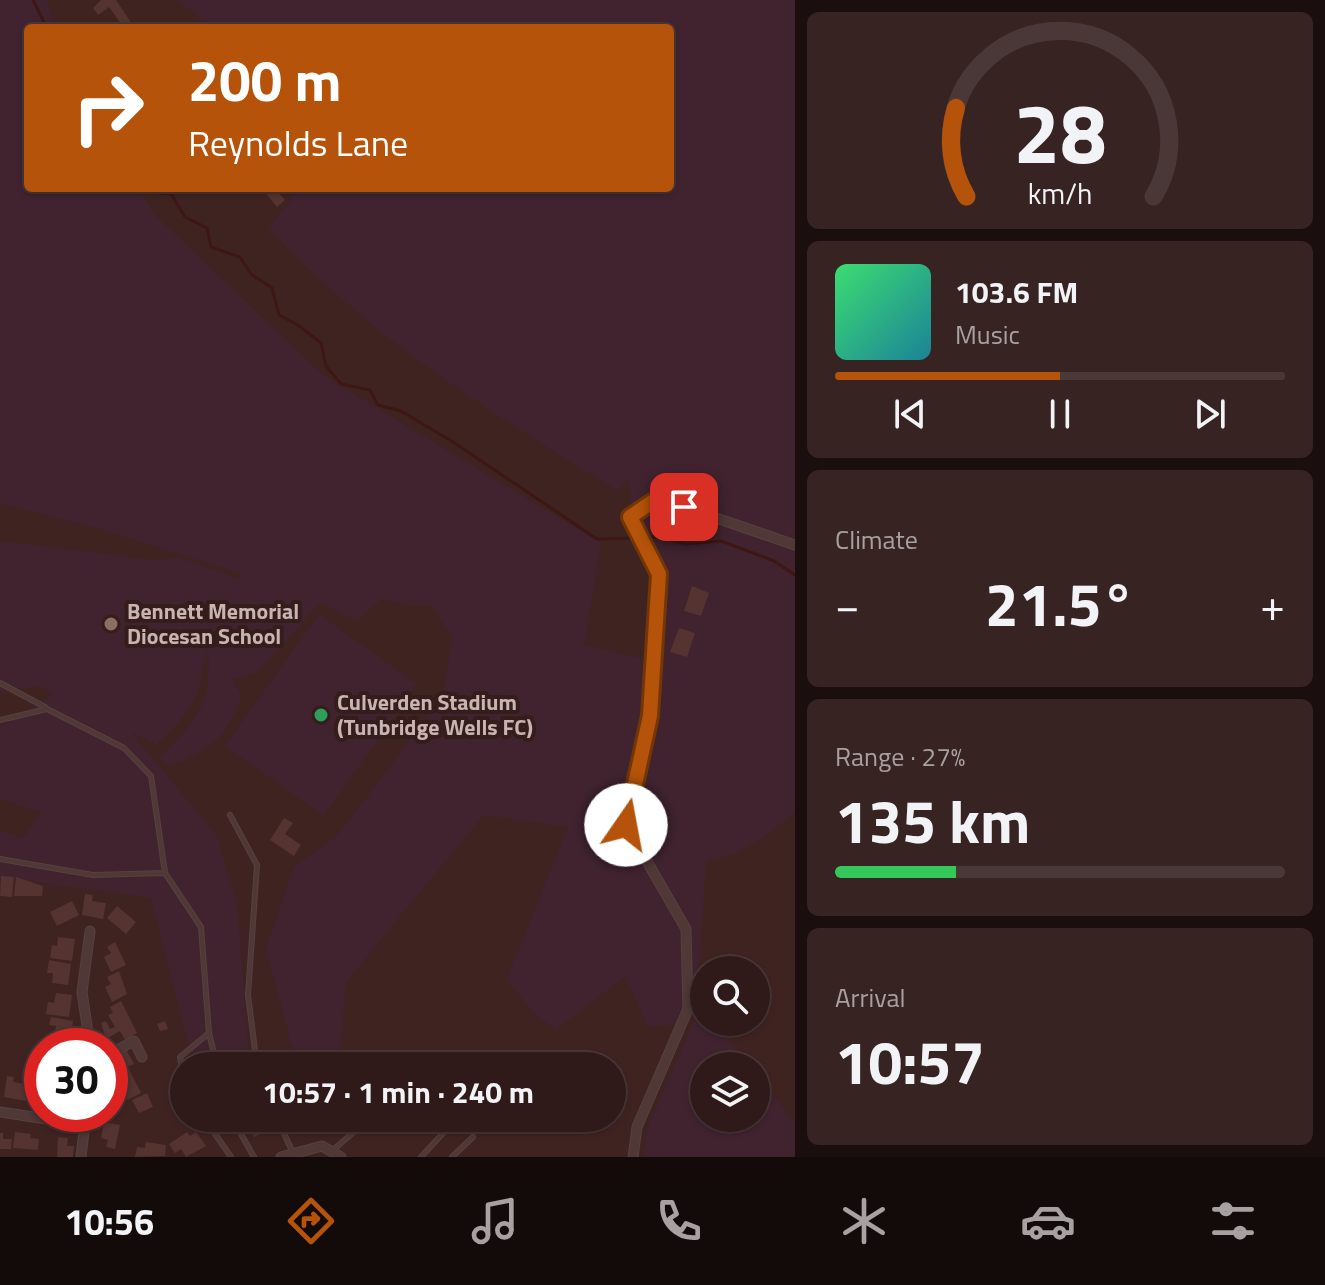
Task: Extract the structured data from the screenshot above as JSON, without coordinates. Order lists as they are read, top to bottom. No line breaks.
{"places":["Bennett Memorial Diocesan School","Culverden Stadium (Tunbridge Wells FC)"],"page":{"turn":["200 m","Reynolds Lane"],"song":["103.6 FM","Music"],"tile":["Climate",["Range · 27%","135 km"],["Arrival","10:57"]],"heat":["−","21.5°","+"],"limit":"30","trip":"10:57 · 1 min · 240 m","tabs":"10:56","gauge":["28","km/h"]}}
